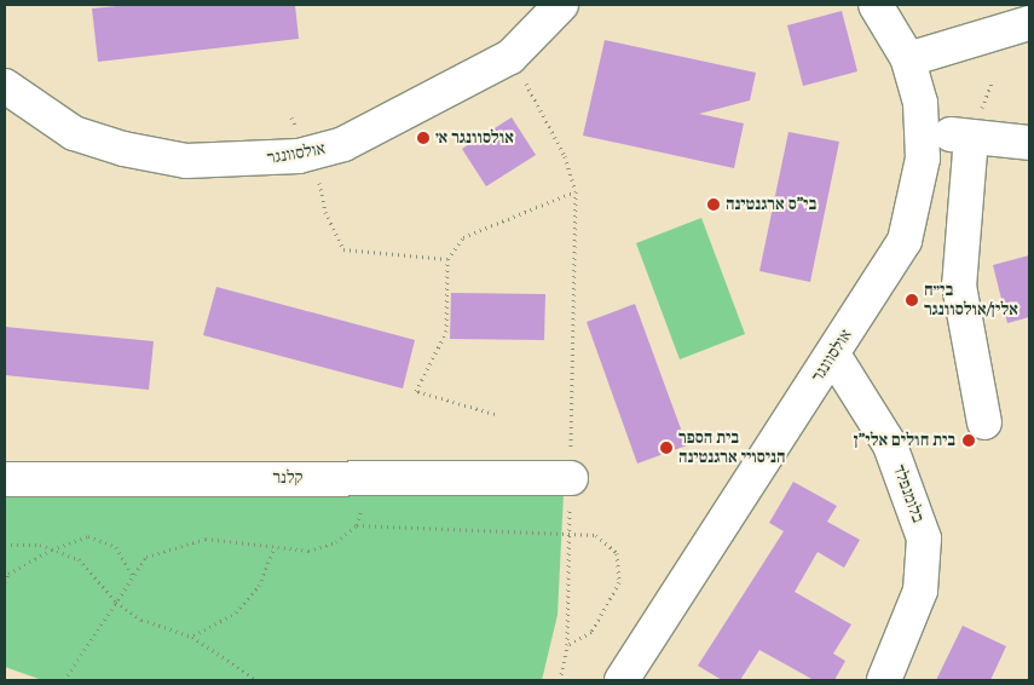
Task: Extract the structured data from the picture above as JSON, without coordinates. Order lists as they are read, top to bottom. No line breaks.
{"streets":{"street":["אולסוונגר","קלנר","בלומנפלד"]},"crossings":[["אולסוונגר","בלומנפלד"]],"places":["אולסוונגר א׳","בי\"ס ארגנטינה","בי״ח אלין/אולסוונגר","בית חולים אלי\"ן","בית הספר הניסויי ארגנטינה"]}
